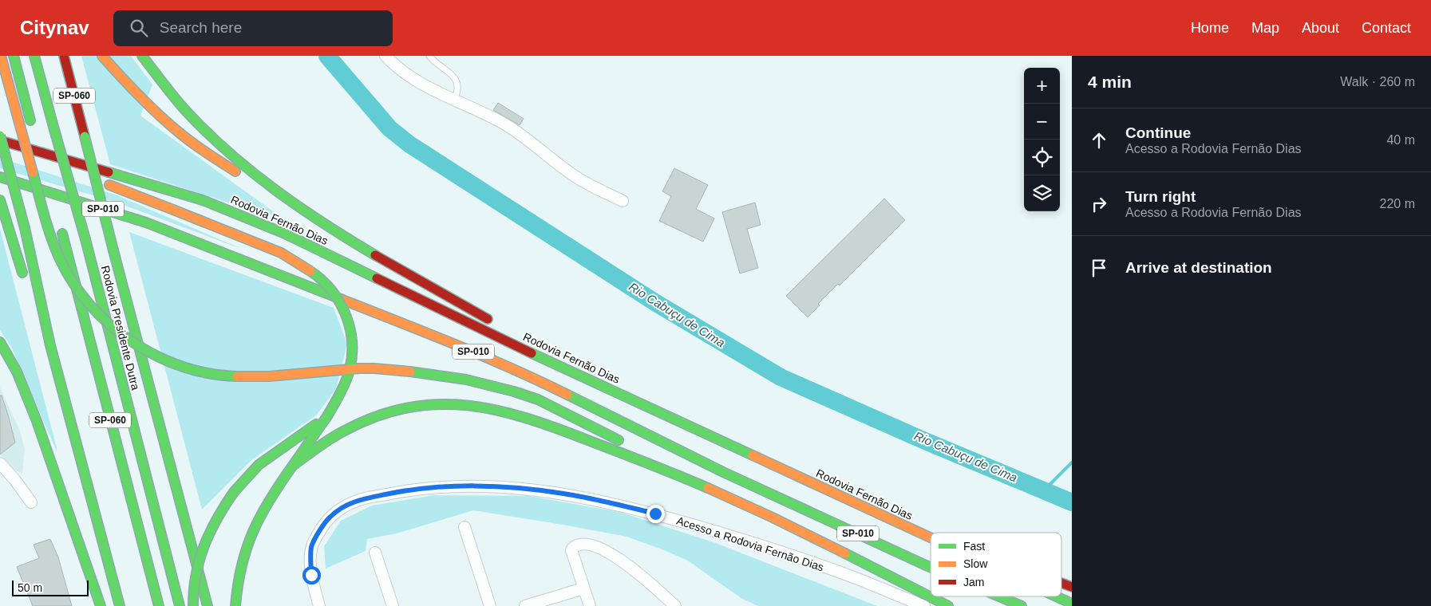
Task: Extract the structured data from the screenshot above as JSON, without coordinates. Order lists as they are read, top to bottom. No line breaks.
{"streets":{"highway":["SP-060","SP-010","Rodovia Fernão Dias","Rodovia Presidente Dutra"],"street":["Acesso a Rodovia Fernão Dias"]},"water":["Rio Cabuçu de Cima"],"legend":["Fast","Slow","Jam"],"scale_bar":"50 m","page":{"header":"Citynav","search":"Search here","nav":["Home","Map","About","Contact"],"heading":["4 min","Walk · 260 m"],"map_buttons":["+","−"],"list":[["Continue","Acesso a Rodovia Fernão Dias","40 m"],["Turn right","Acesso a Rodovia Fernão Dias","220 m"],"Arrive at destination"],"scale":"50 m"}}
